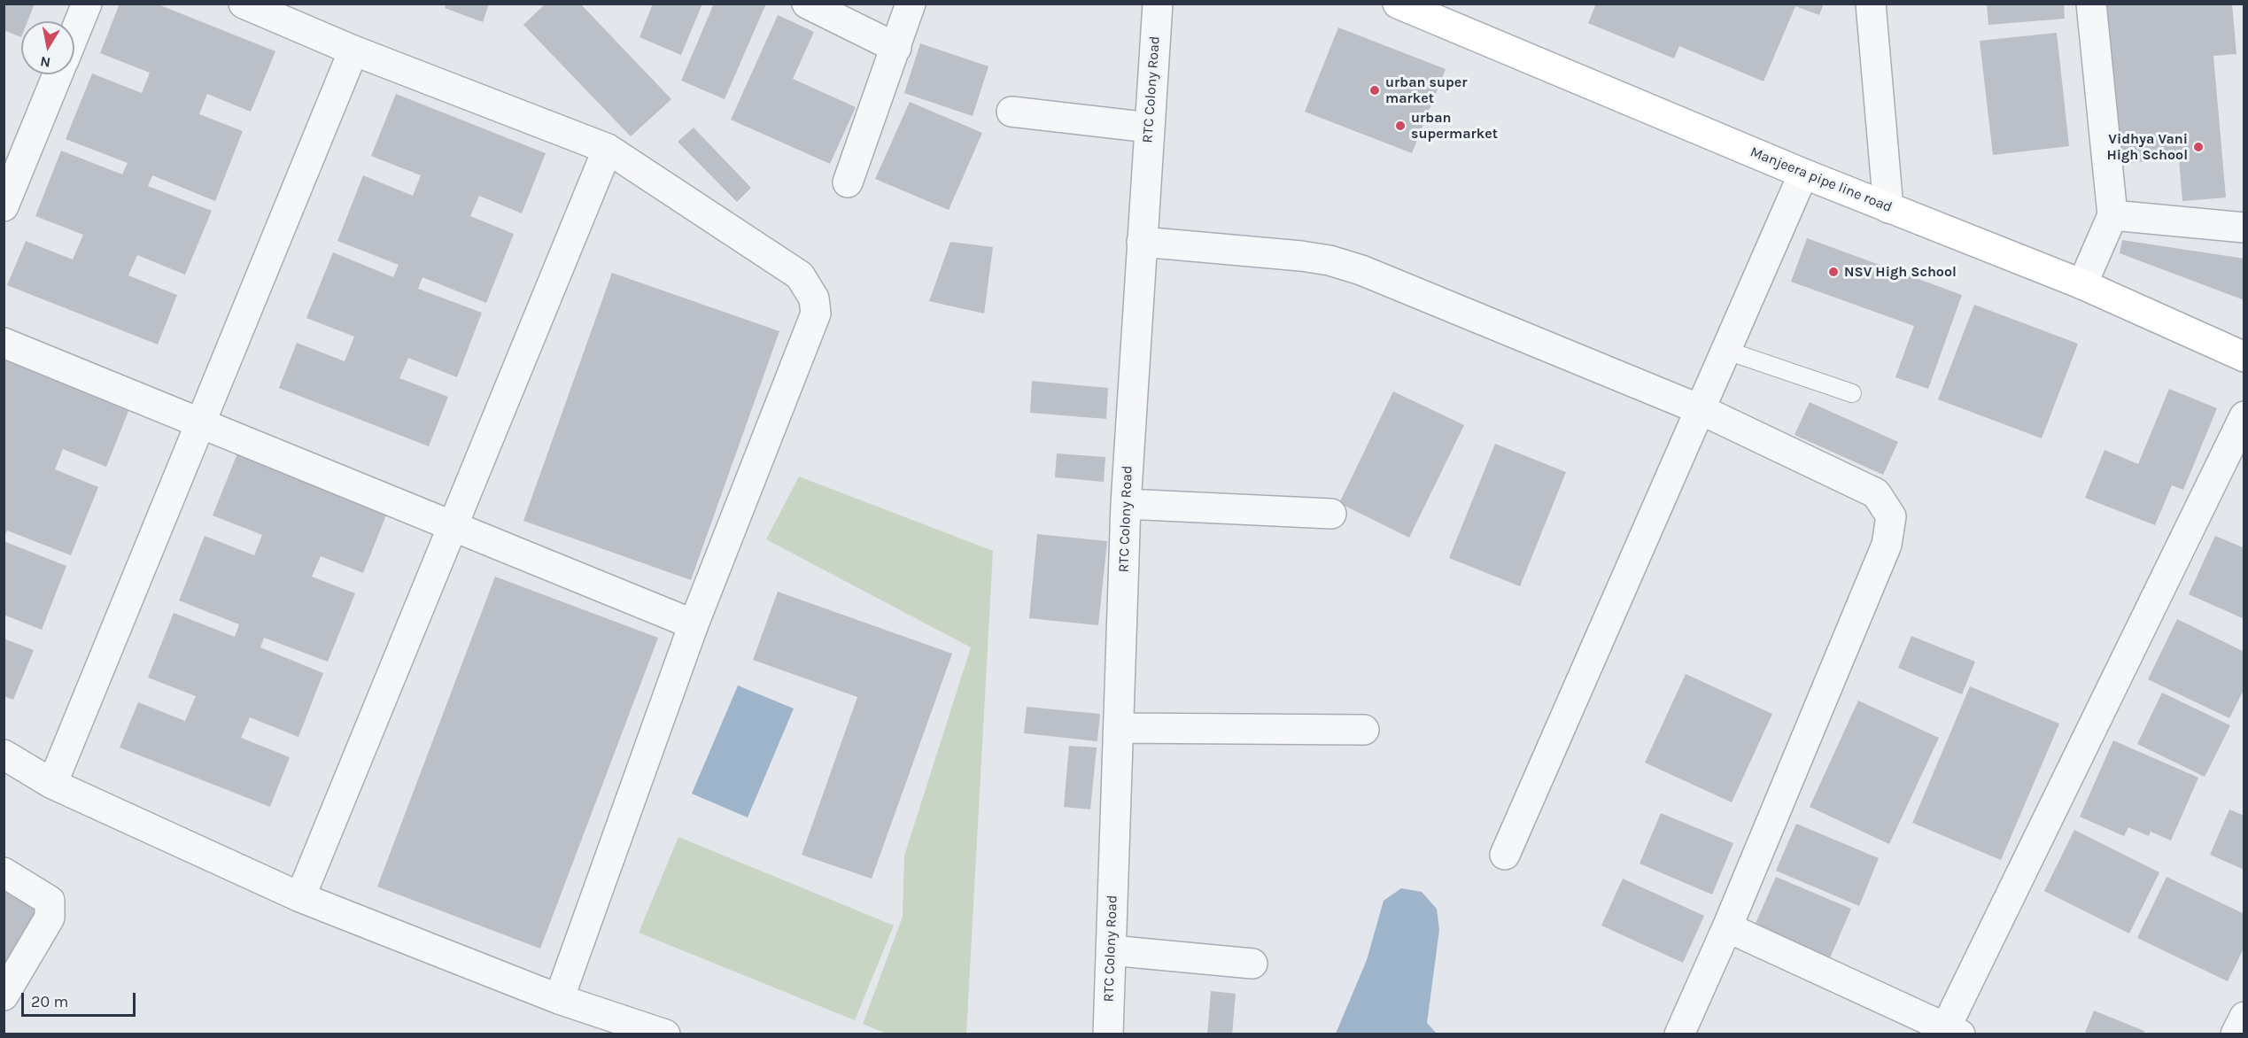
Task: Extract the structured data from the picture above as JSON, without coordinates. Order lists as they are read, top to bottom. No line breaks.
{"streets":{"main road":["Manjeera pipe line road"],"street":["RTC Colony Road"]},"places":["urban super market","urban supermarket","Vidhya Vani High School","NSV High School"],"scale_bar":"20 m","north":"bottom"}
